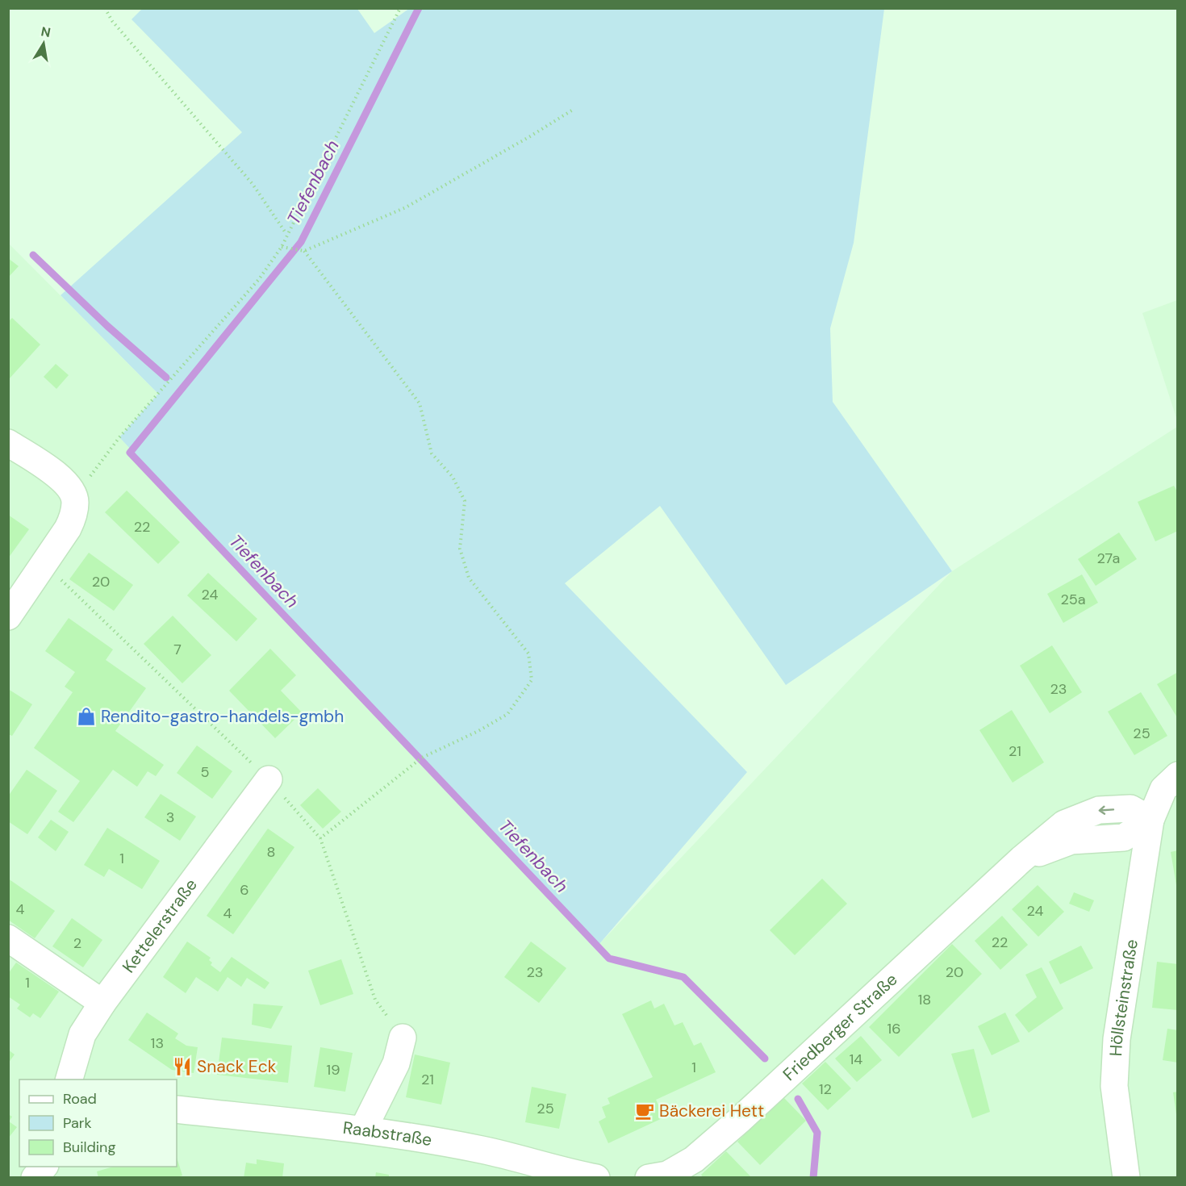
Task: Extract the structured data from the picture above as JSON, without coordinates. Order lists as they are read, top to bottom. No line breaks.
{"streets":{"street":["Kettelerstraße","Höllsteinstraße","Friedberger Straße","Raabstraße"]},"crossings":[["Höllsteinstraße","Friedberger Straße"]],"water":["Tiefenbach"],"places":{"shop":["Rendito-gastro-handels-gmbh"],"restaurant":["Snack Eck"],"cafe":["Bäckerei Hett"]},"house_numbers":["22","27a","20","24","25a","7","23","25","21","5","3","8","1","6","4","24","4","22","2","23","20","1","18","16","13","14","1","19","21","12","25"],"legend":["Road","Park","Building"],"north":"top"}
